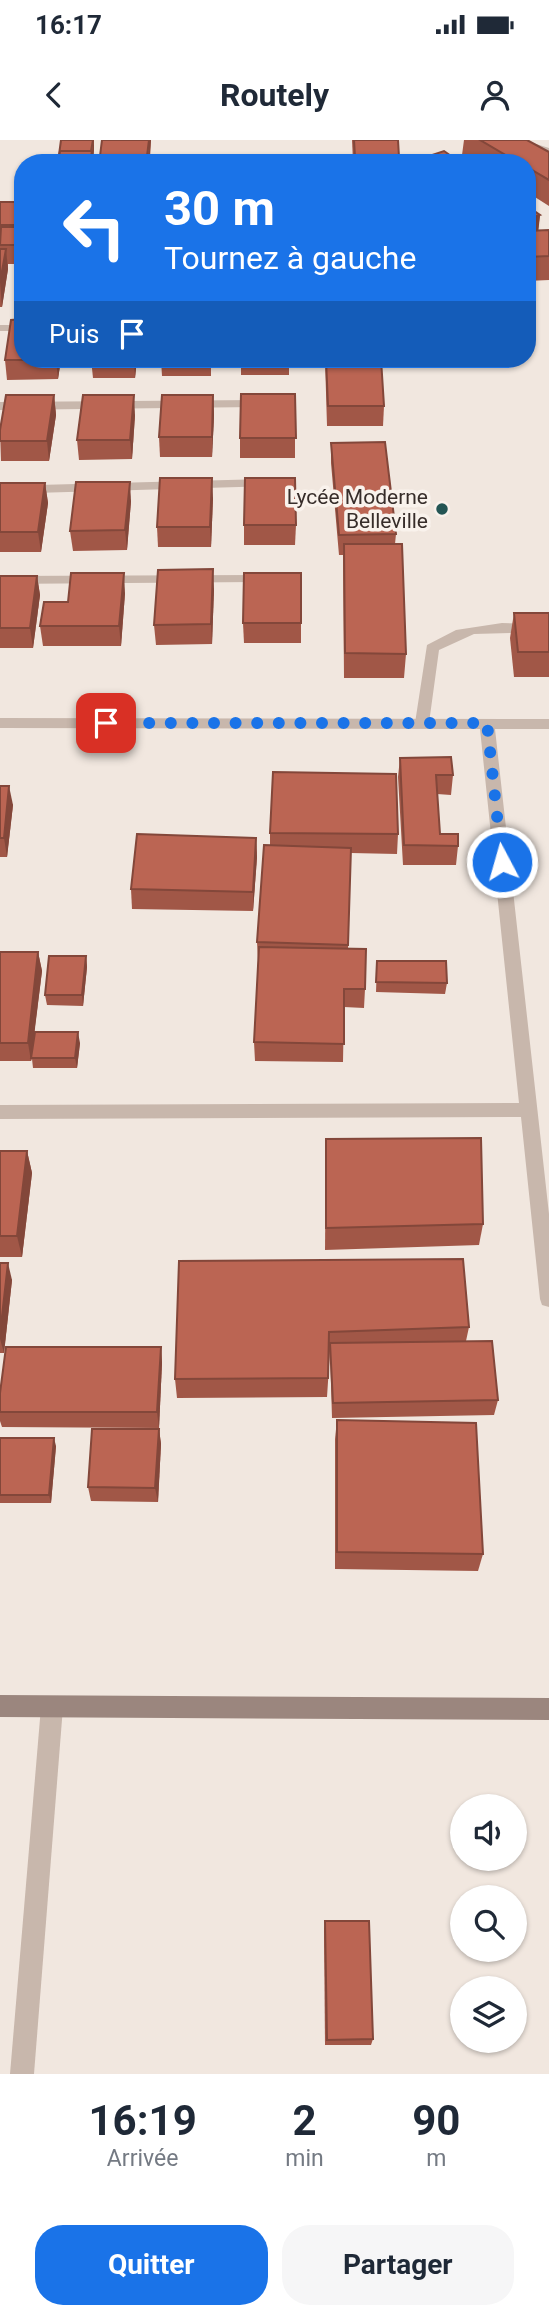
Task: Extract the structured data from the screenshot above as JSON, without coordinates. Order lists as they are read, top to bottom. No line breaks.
{"places":["Lycée Moderne Belleville"],"page":{"status":"16:17","header":"Routely","turn":["30 m","Tournez à gauche"],"then":"Puis","eta":["16:19","Arrivée","2","min","90","m"],"buttons":["Quitter","Partager"]}}
